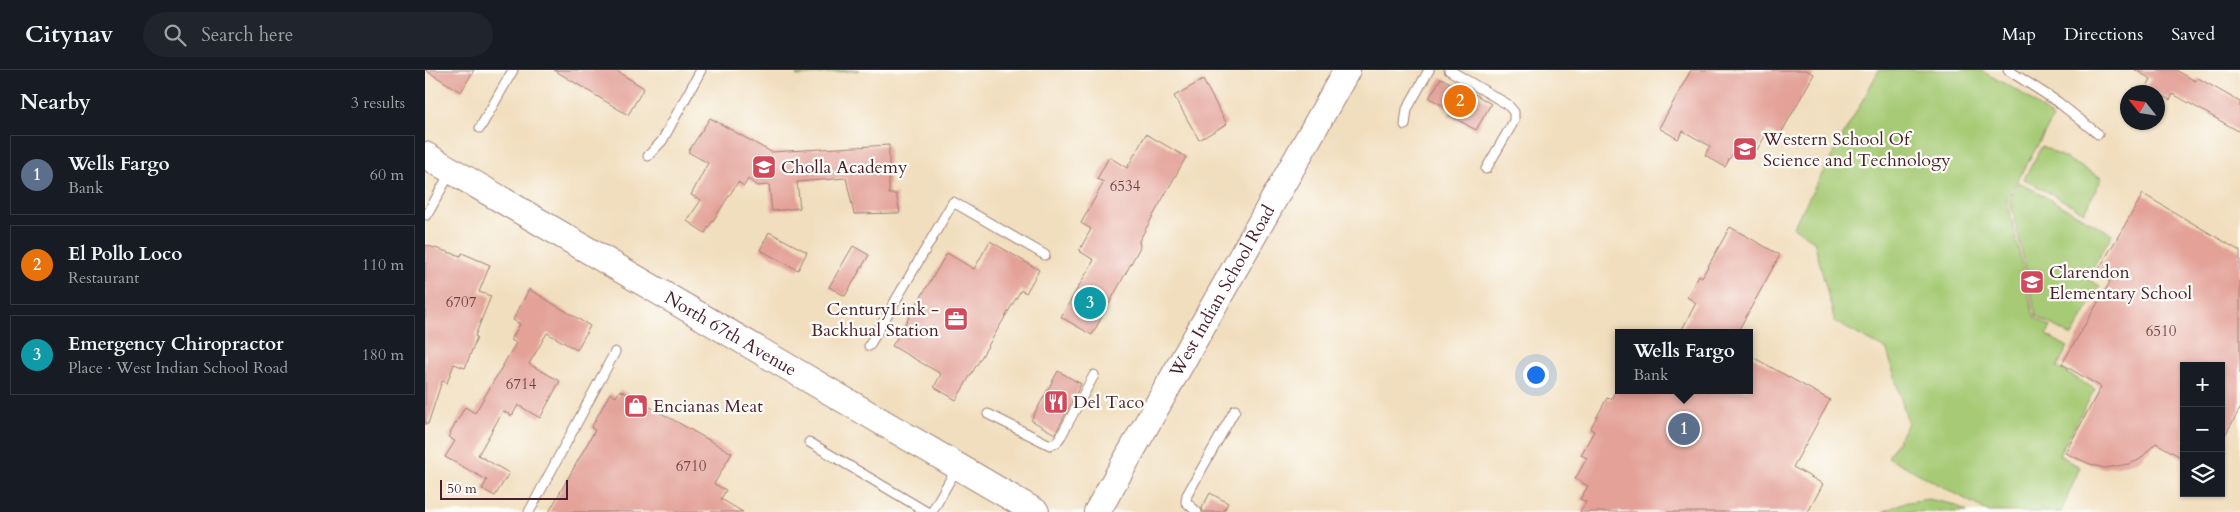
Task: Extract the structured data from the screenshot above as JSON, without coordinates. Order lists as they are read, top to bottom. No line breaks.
{"streets":{"main road":["West Indian School Road","North 67th Avenue"]},"places":{"school or university":["Western School Of Science and Technology","Cholla Academy","Clarendon Elementary School"],"office":["CenturyLink - Backhual Station"],"restaurant":["Del Taco"],"shop":["Encianas Meat"]},"house_numbers":["6534","6707","6510","6714","6710"],"scale_bar":"50 m","north":"top left","page":{"header":"Citynav","search":"Search here","nav":["Map","Directions","Saved"],"heading":["Nearby","3 results"],"pins":["2","3","1"],"list":[{"mark":"1","name":"Wells Fargo","note":"Bank","value":"60 m"},{"mark":"2","name":"El Pollo Loco","note":"Restaurant","value":"110 m"},{"mark":"3","name":"Emergency Chiropractor","note":"Place · West Indian School Road","value":"180 m"}],"popup":["Wells Fargo","Bank"],"map_buttons":["+","−"],"scale":"50 m"}}
